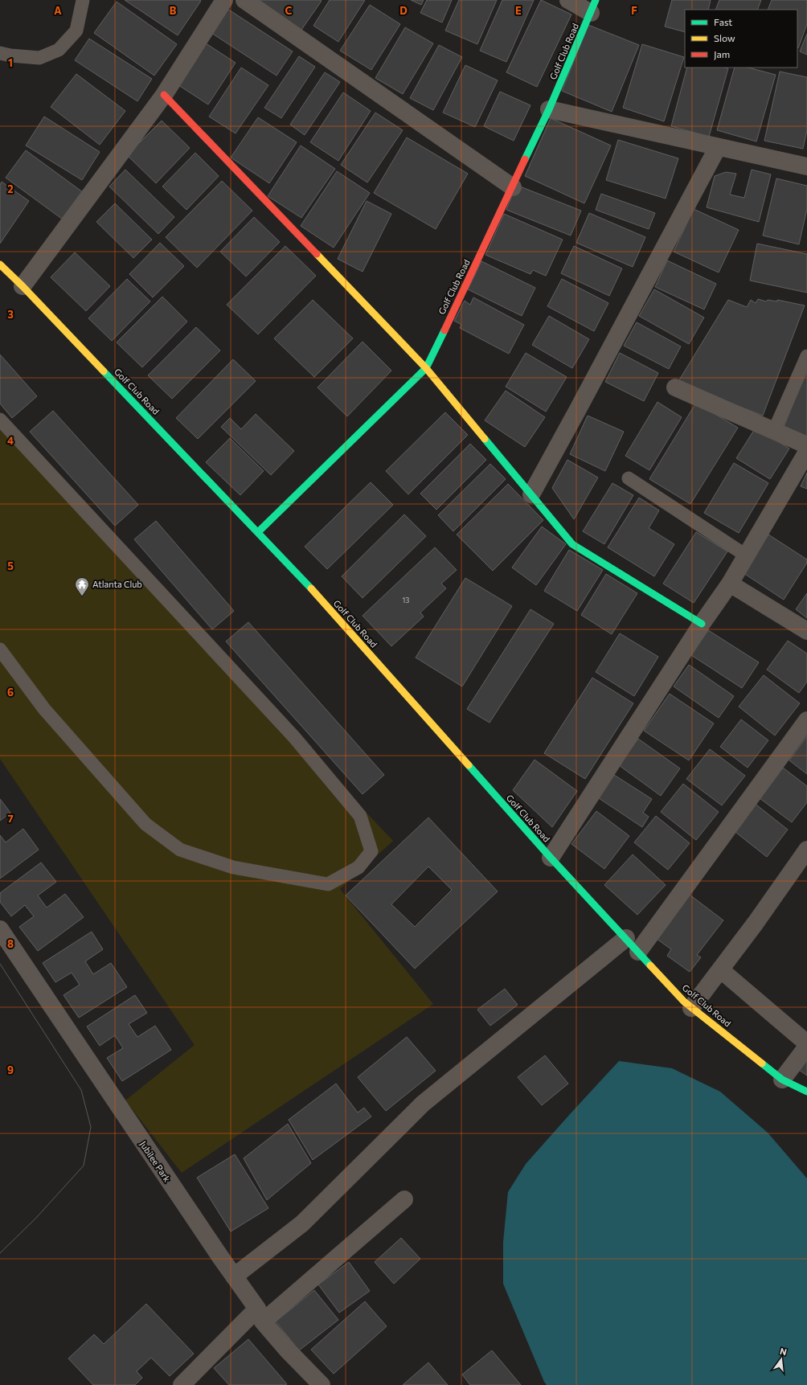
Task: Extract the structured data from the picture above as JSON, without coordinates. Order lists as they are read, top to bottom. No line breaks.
{"streets":{"street":["Golf Club Road","Jubilee Park"]},"places":{"temple":["Atlanta Club"]},"house_numbers":["13"],"legend":["Fast","Slow","Jam"],"north":"top","grid":{"columns":["A","B","C","D","E","F"],"rows":["1","2","3","4","5","6","7","8","9"]}}
